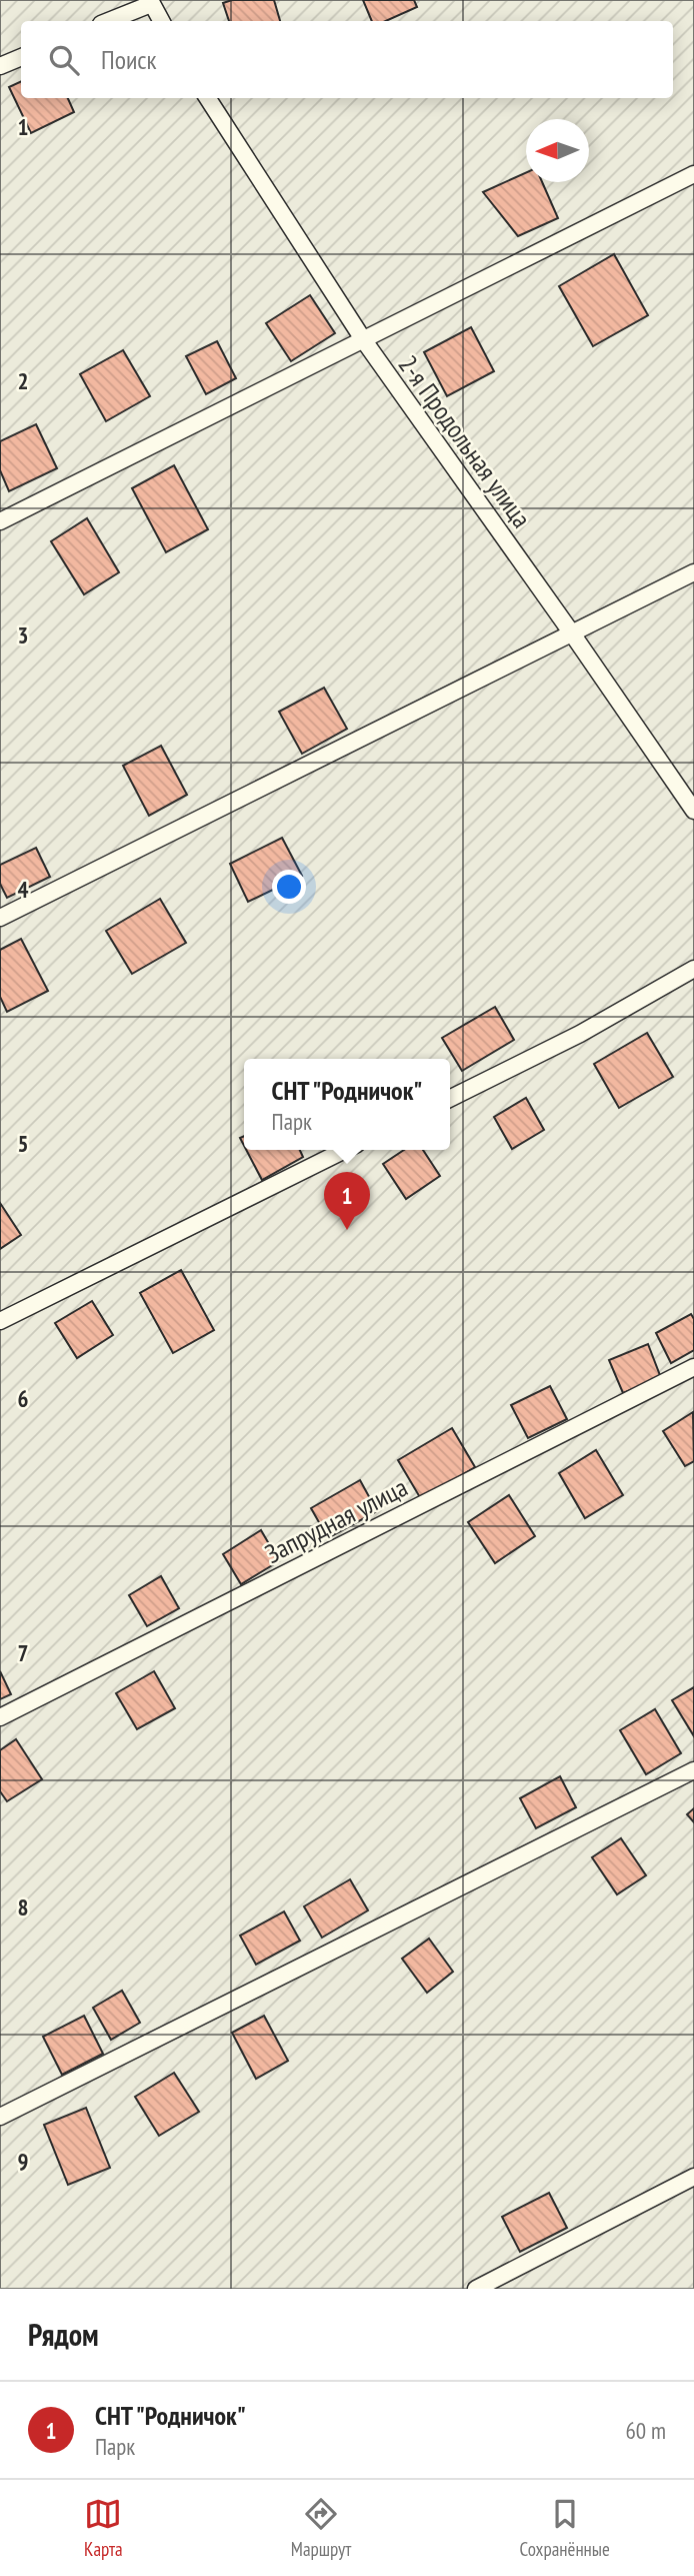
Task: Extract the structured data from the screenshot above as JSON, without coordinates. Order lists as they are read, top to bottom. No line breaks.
{"streets":{"lane":["2-я Продольная улица","Запрудная улица"]},"north":"left","page":{"search":"Поиск","popup":["СНТ \"Родничок\"","Парк"],"pins":"1","heading":"Рядом","list":[{"mark":"1","name":"СНТ \"Родничок\"","note":"Парк","value":"60 m"}],"nav":["Карта","Маршрут","Сохранённые"]},"grid":{"rows":["1","2","3","4","5","6","7","8","9"]}}
